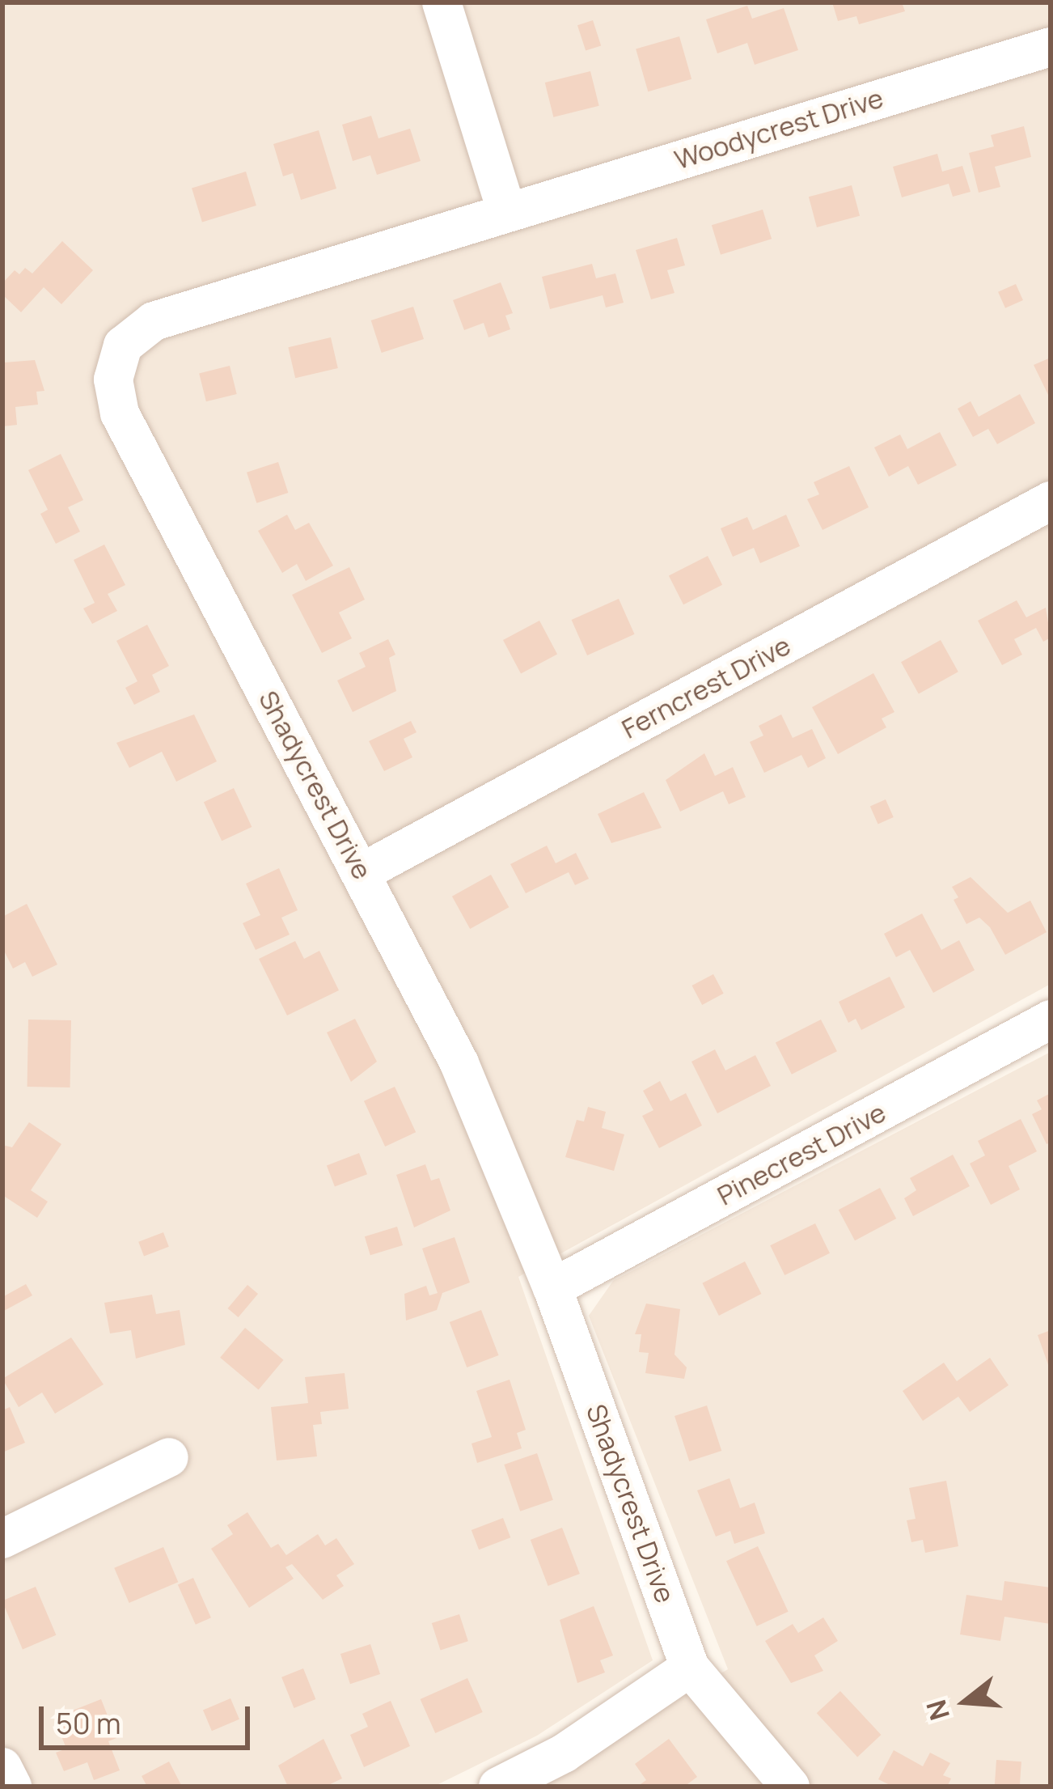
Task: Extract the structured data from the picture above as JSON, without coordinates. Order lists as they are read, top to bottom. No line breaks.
{"streets":{"street":["Woodycrest Drive","Ferncrest Drive","Shadycrest Drive","Pinecrest Drive"]},"crossings":[["Woodycrest Drive","Shadycrest Drive"],["Ferncrest Drive","Shadycrest Drive"],["Shadycrest Drive","Pinecrest Drive"]],"scale_bar":"50 m","north":"left"}
